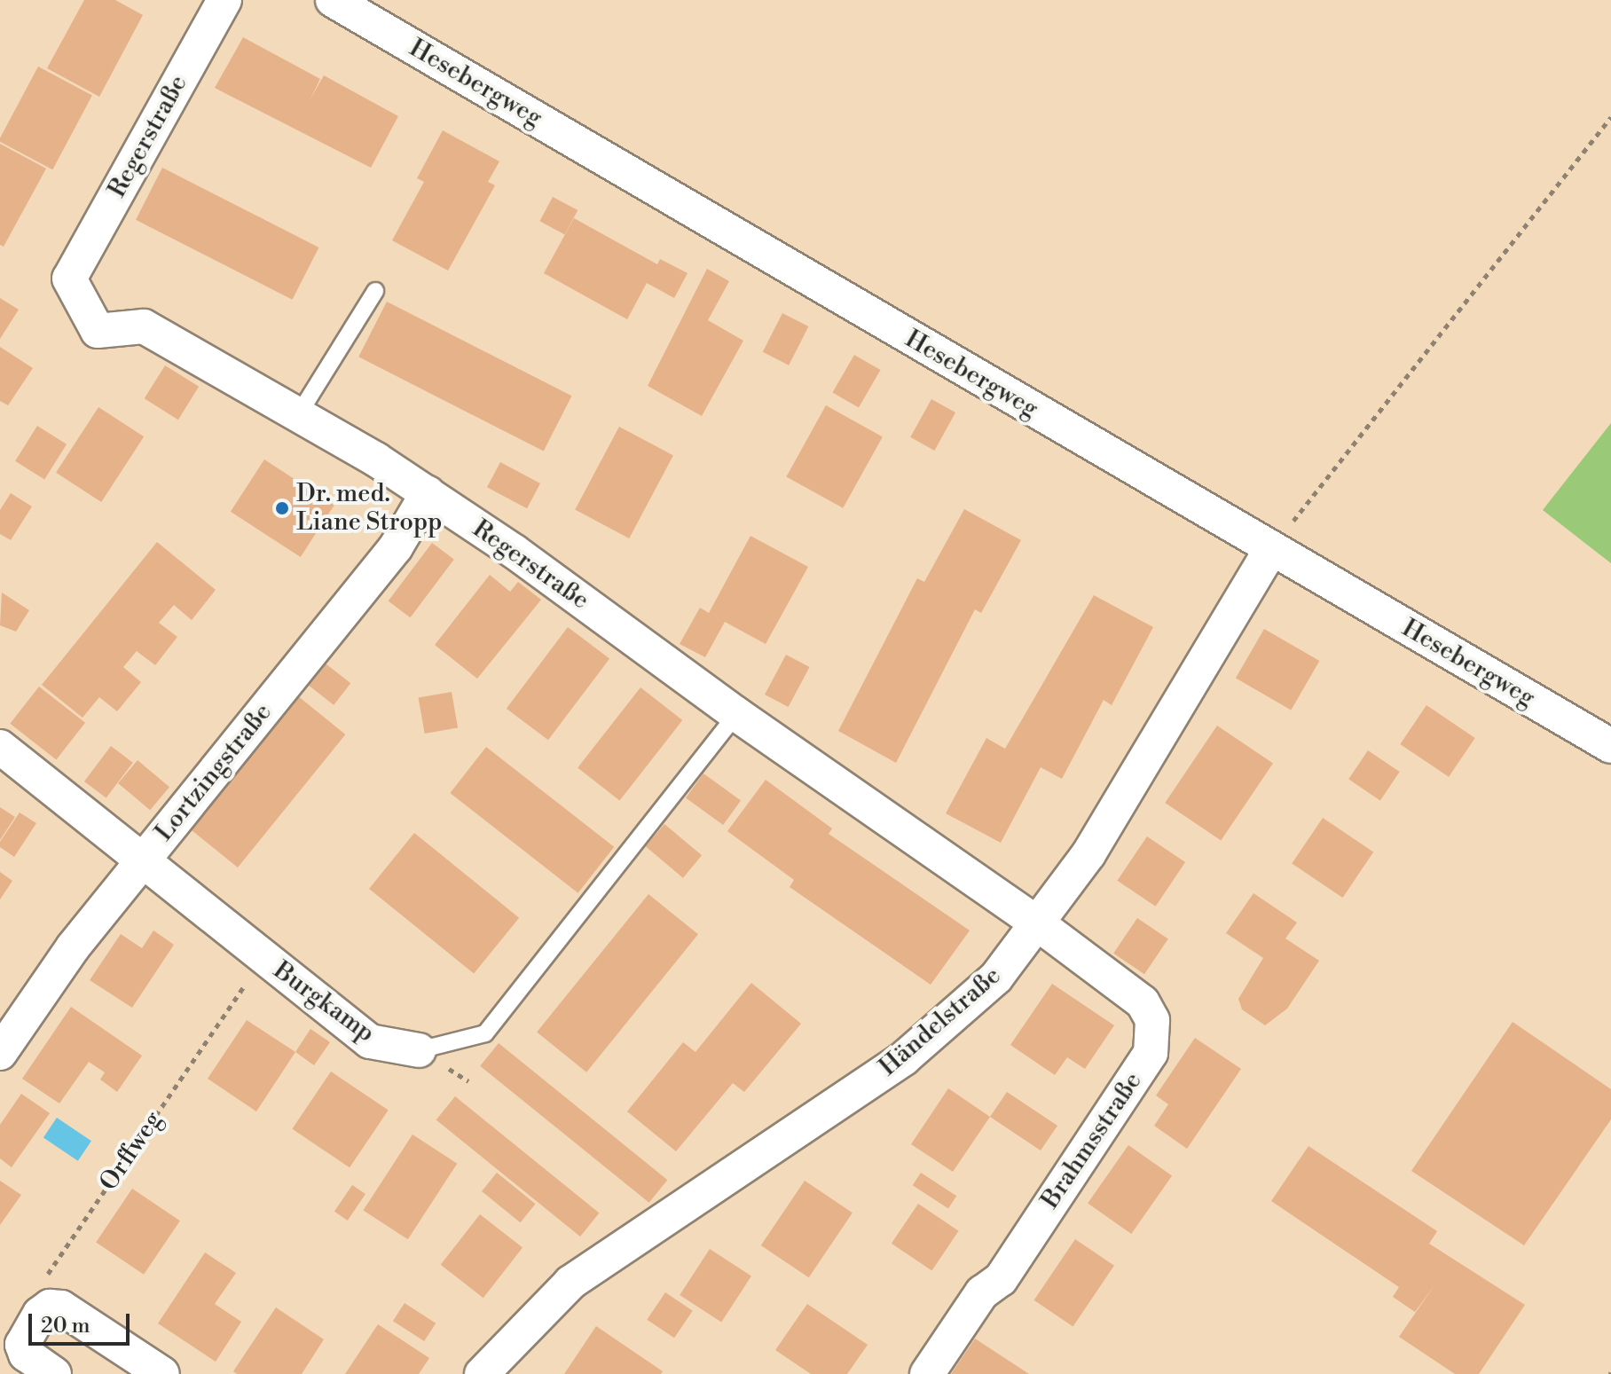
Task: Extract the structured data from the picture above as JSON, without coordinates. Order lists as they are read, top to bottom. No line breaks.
{"streets":{"street":["Hesebergweg","Regerstraße","Lortzingstraße","Burgkamp","Händelstraße","Brahmsstraße"],"path":["Orffweg"]},"crossings":[["Hesebergweg","Händelstraße"],["Regerstraße","Lortzingstraße"],["Regerstraße","Burgkamp"],["Regerstraße","Händelstraße"],["Regerstraße","Brahmsstraße"],["Lortzingstraße","Burgkamp"],["Burgkamp","Orffweg"],["Händelstraße","Brahmsstraße"]],"places":["Dr. med. Liane Stropp"],"scale_bar":"20 m"}
